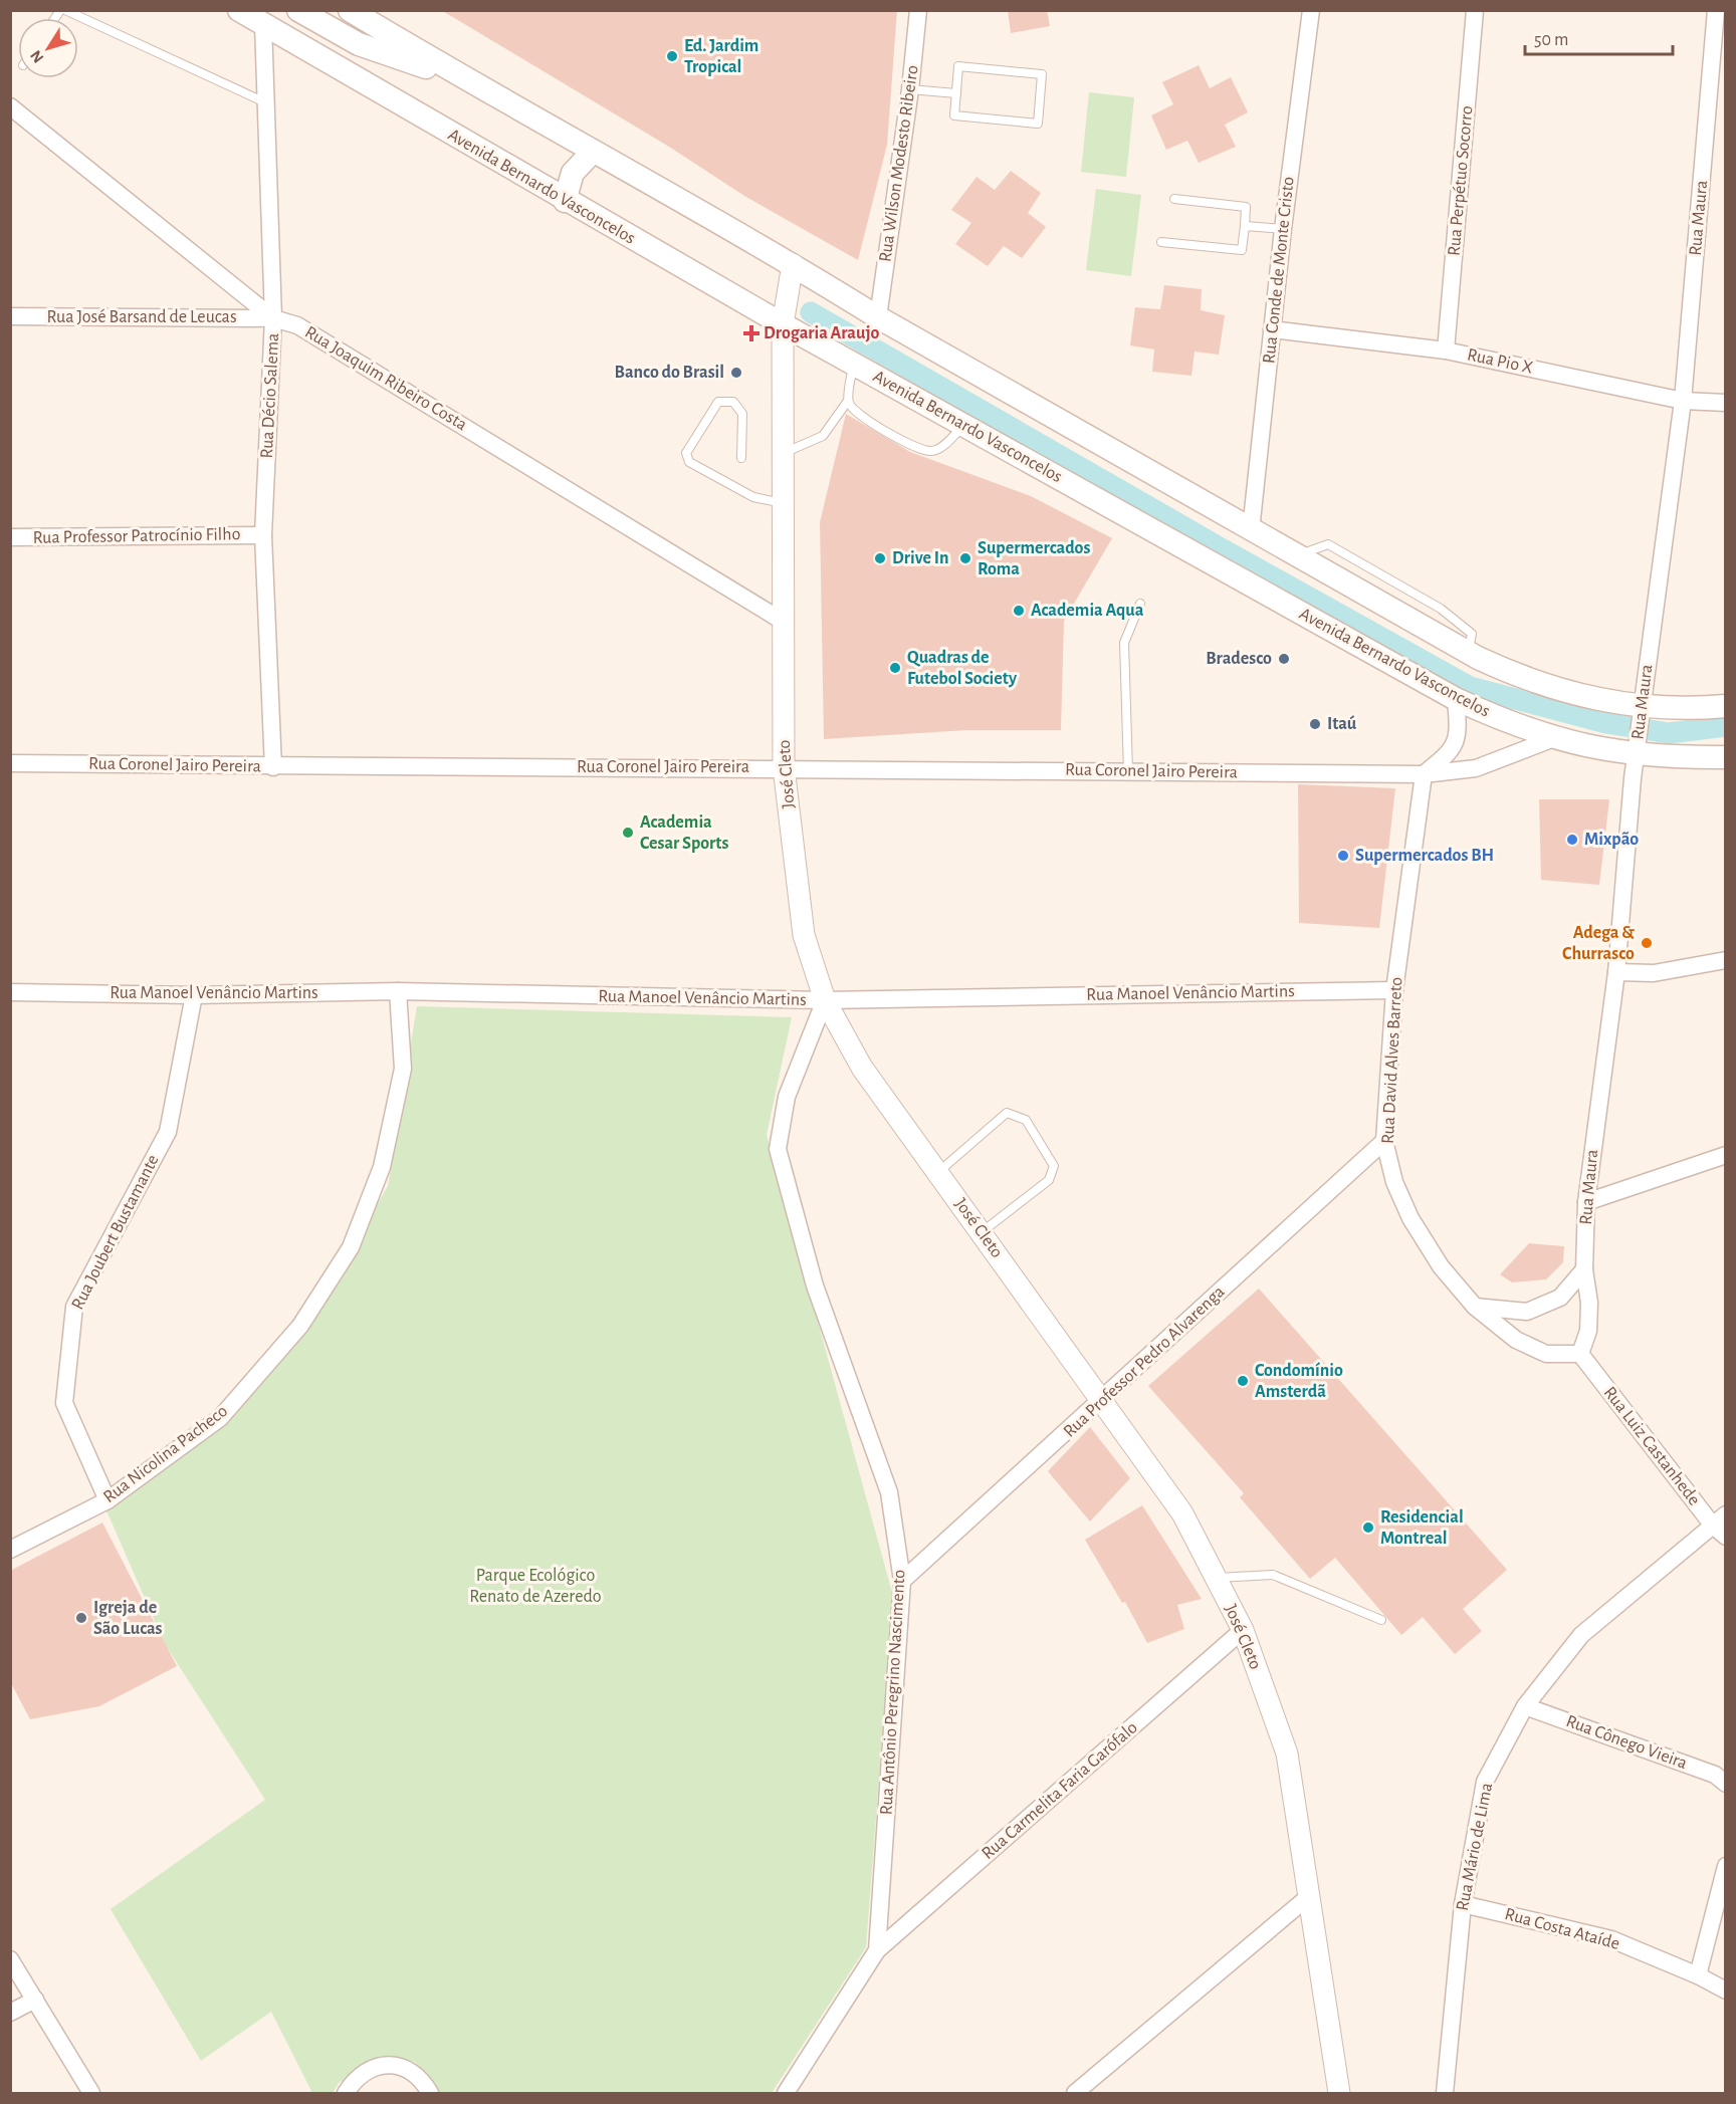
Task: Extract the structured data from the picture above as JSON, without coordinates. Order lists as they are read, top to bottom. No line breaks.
{"streets":{"main road":["Avenida Bernardo Vasconcelos"],"street":["Rua Wilson Modesto Ribeiro","Rua Perpétuo Socorro","Rua Maura","Rua Conde de Monte Cristo","Rua José Barsand de Leucas","Rua Pio X","Rua Joaquim Ribeiro Costa","Rua Décio Salema","Rua Professor Patrocínio Filho","Rua Coronel Jairo Pereira","José Cleto","Rua Manoel Venâncio Martins","Rua David Alves Barreto","Rua Joubert Bustamante","Rua Professor Pedro Alvarenga","Rua Luiz Castanhede","Rua Nicolina Pacheco","Rua Antônio Peregrino Nascimento","Rua Cônego Vieira","Rua Carmelita Faria Garófalo","Rua Mário de Lima","Rua Costa Ataíde"]},"crossings":[["Rua Perpétuo Socorro","Rua Pio X"],["Avenida Bernardo Vasconcelos","Rua Maura"],["Avenida Bernardo Vasconcelos","Rua Décio Salema"],["Avenida Bernardo Vasconcelos","Rua Coronel Jairo Pereira"],["Avenida Bernardo Vasconcelos","José Cleto"],["Rua Maura","Rua Pio X"],["Rua Conde de Monte Cristo","Rua Pio X"],["Rua José Barsand de Leucas","Rua Joaquim Ribeiro Costa"],["Rua José Barsand de Leucas","Rua Décio Salema"],["Rua Joaquim Ribeiro Costa","Rua Décio Salema"],["Rua Joaquim Ribeiro Costa","José Cleto"],["Rua Décio Salema","Rua Professor Patrocínio Filho"],["Rua Décio Salema","Rua Coronel Jairo Pereira"],["Rua Coronel Jairo Pereira","José Cleto"],["Rua Coronel Jairo Pereira","Rua David Alves Barreto"],["José Cleto","Rua Manoel Venâncio Martins"],["José Cleto","Rua Professor Pedro Alvarenga"],["José Cleto","Rua Antônio Peregrino Nascimento"],["José Cleto","Rua Carmelita Faria Garófalo"],["Rua Manoel Venâncio Martins","Rua David Alves Barreto"],["Rua Manoel Venâncio Martins","Rua Joubert Bustamante"],["Rua Manoel Venâncio Martins","Rua Nicolina Pacheco"],["Rua Manoel Venâncio Martins","Rua Antônio Peregrino Nascimento"],["Rua David Alves Barreto","Rua Professor Pedro Alvarenga"],["Rua David Alves Barreto","Rua Luiz Castanhede"],["Rua Joubert Bustamante","Rua Nicolina Pacheco"],["Rua Professor Pedro Alvarenga","Rua Antônio Peregrino Nascimento"],["Rua Luiz Castanhede","Rua Mário de Lima"],["Rua Antônio Peregrino Nascimento","Rua Carmelita Faria Garófalo"],["Rua Cônego Vieira","Rua Mário de Lima"],["Rua Mário de Lima","Rua Costa Ataíde"]],"parks":["Parque Ecológico Renato de Azeredo"],"places":{"other":["Ed. Jardim Tropical","Banco do Brasil","Drive In","Supermercados Roma","Academia Aqua","Bradesco","Quadras de Futebol Society","Itaú","Academia Cesar Sports","Mixpão","Supermercados BH","Adega & Churrasco","Condomínio Amsterdã","Residencial Montreal","Igreja de São Lucas"],"health":["Drogaria Araujo"]},"scale_bar":"50 m","north":"bottom left"}
